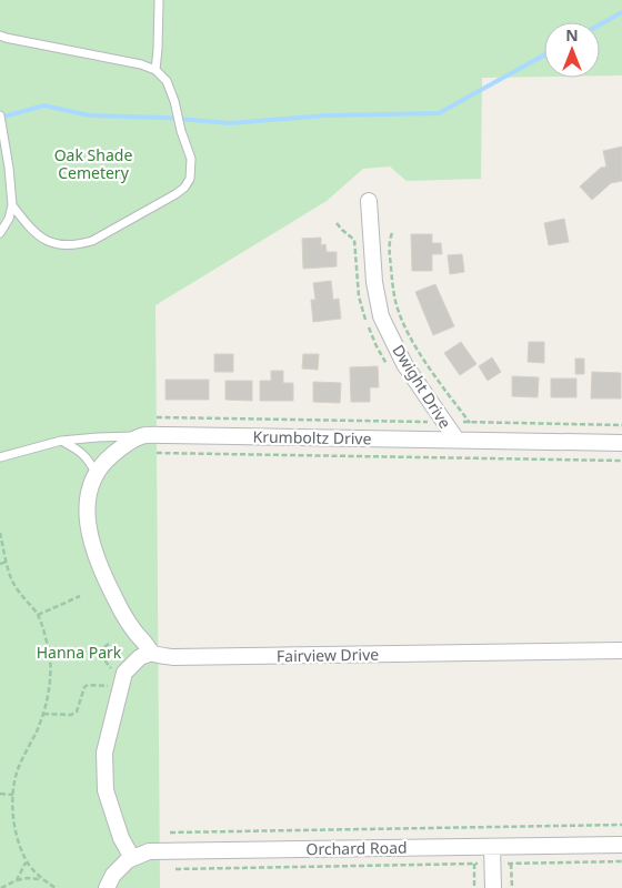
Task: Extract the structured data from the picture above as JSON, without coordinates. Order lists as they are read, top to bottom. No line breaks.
{"streets":{"street":["Dwight Drive","Krumboltz Drive","Fairview Drive","Orchard Road"]},"crossings":[["Dwight Drive","Krumboltz Drive"],["Krumboltz Drive","Fairview Drive"]],"parks":["Oak Shade Cemetery","Hanna Park"],"north":"top"}
